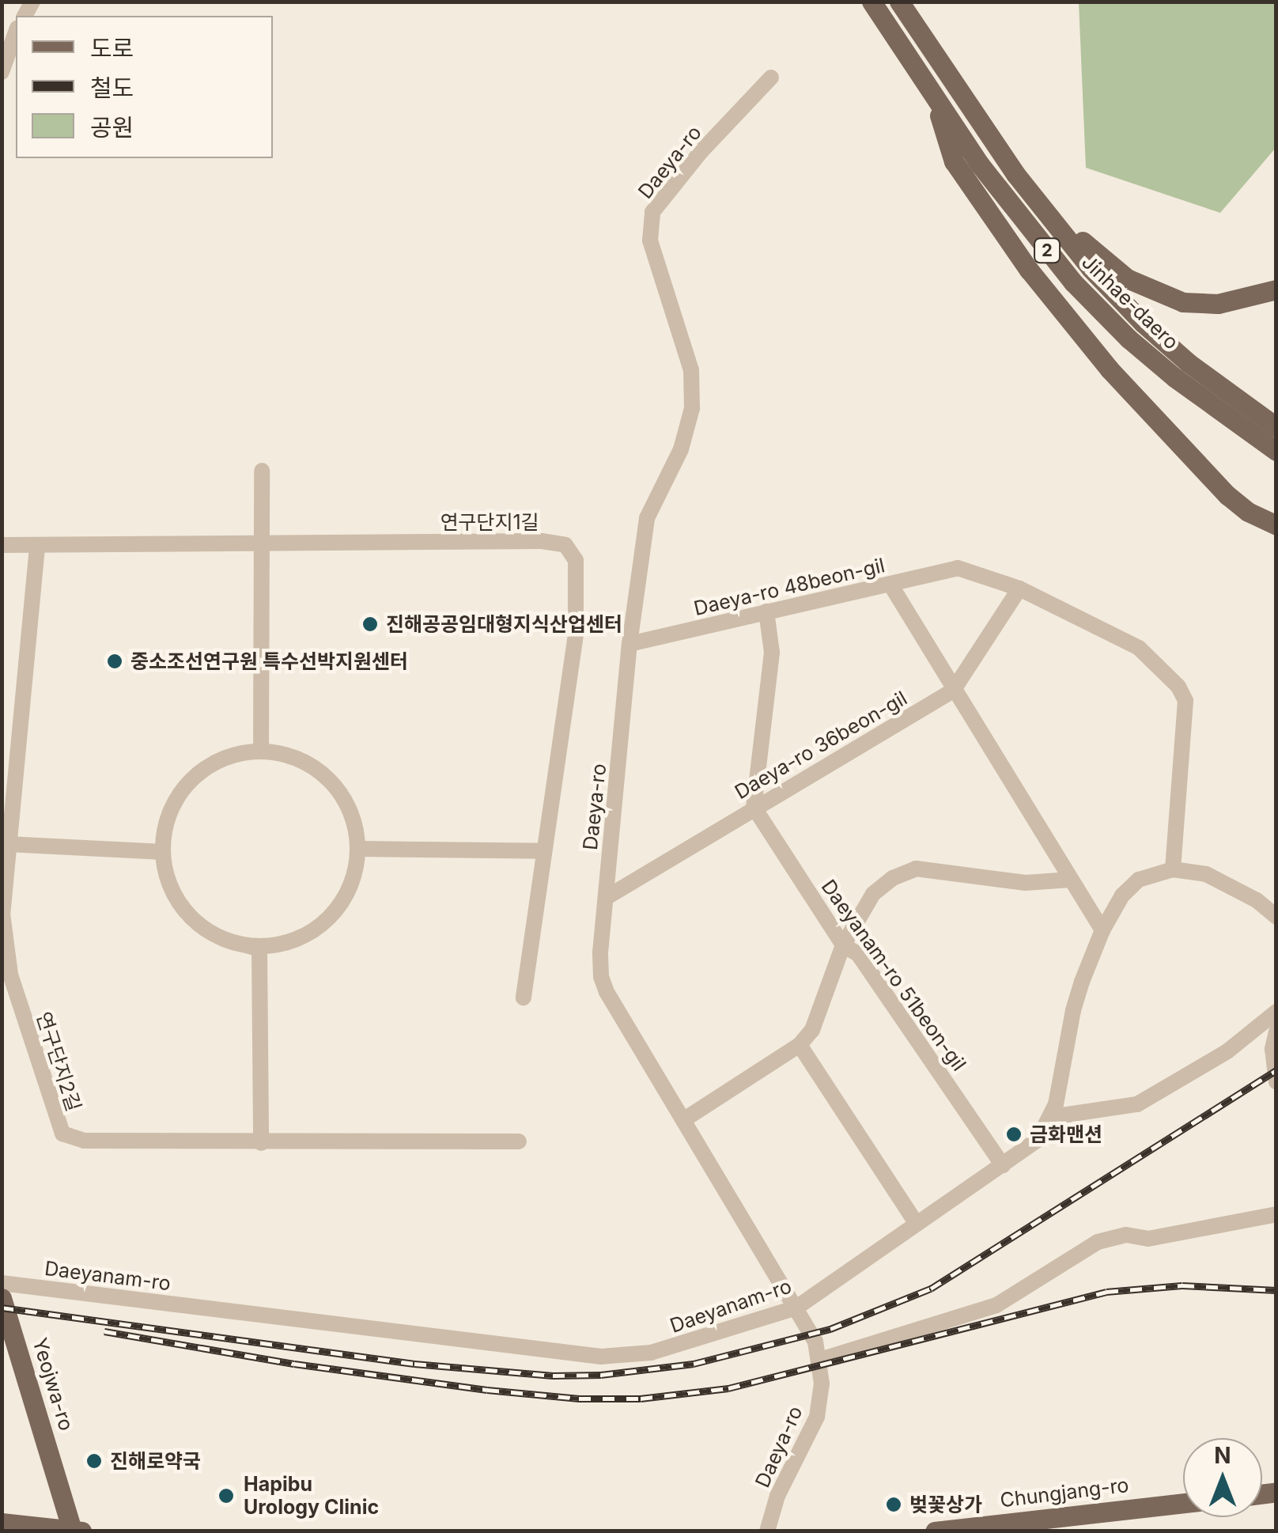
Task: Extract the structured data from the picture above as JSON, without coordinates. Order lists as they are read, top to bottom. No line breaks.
{"streets":{"main road":["2","Jinhae-daero","Yeojwa-ro","Chungjang-ro"],"street":["Daeya-ro","연구단지1길","Daeya-ro 48beon-gil","Daeya-ro 36beon-gil","Daeyanam-ro 51beon-gil","연구단지2길","Daeyanam-ro"]},"crossings":[["Daeya-ro","Daeya-ro 48beon-gil"],["Daeya-ro","Daeya-ro 36beon-gil"],["Daeya-ro","Daeyanam-ro"],["연구단지1길","연구단지2길"],["Daeya-ro 48beon-gil","Daeya-ro 36beon-gil"],["Daeya-ro 36beon-gil","Daeyanam-ro 51beon-gil"],["Daeyanam-ro 51beon-gil","Daeyanam-ro"]],"places":["진해공공임대형지식산업센터","중소조선연구원 특수선박지원센터","금화맨션","진해로약국","Hapibu Urology Clinic","벚꽃상가"],"legend":["도로","철도","공원"],"north":"top"}
